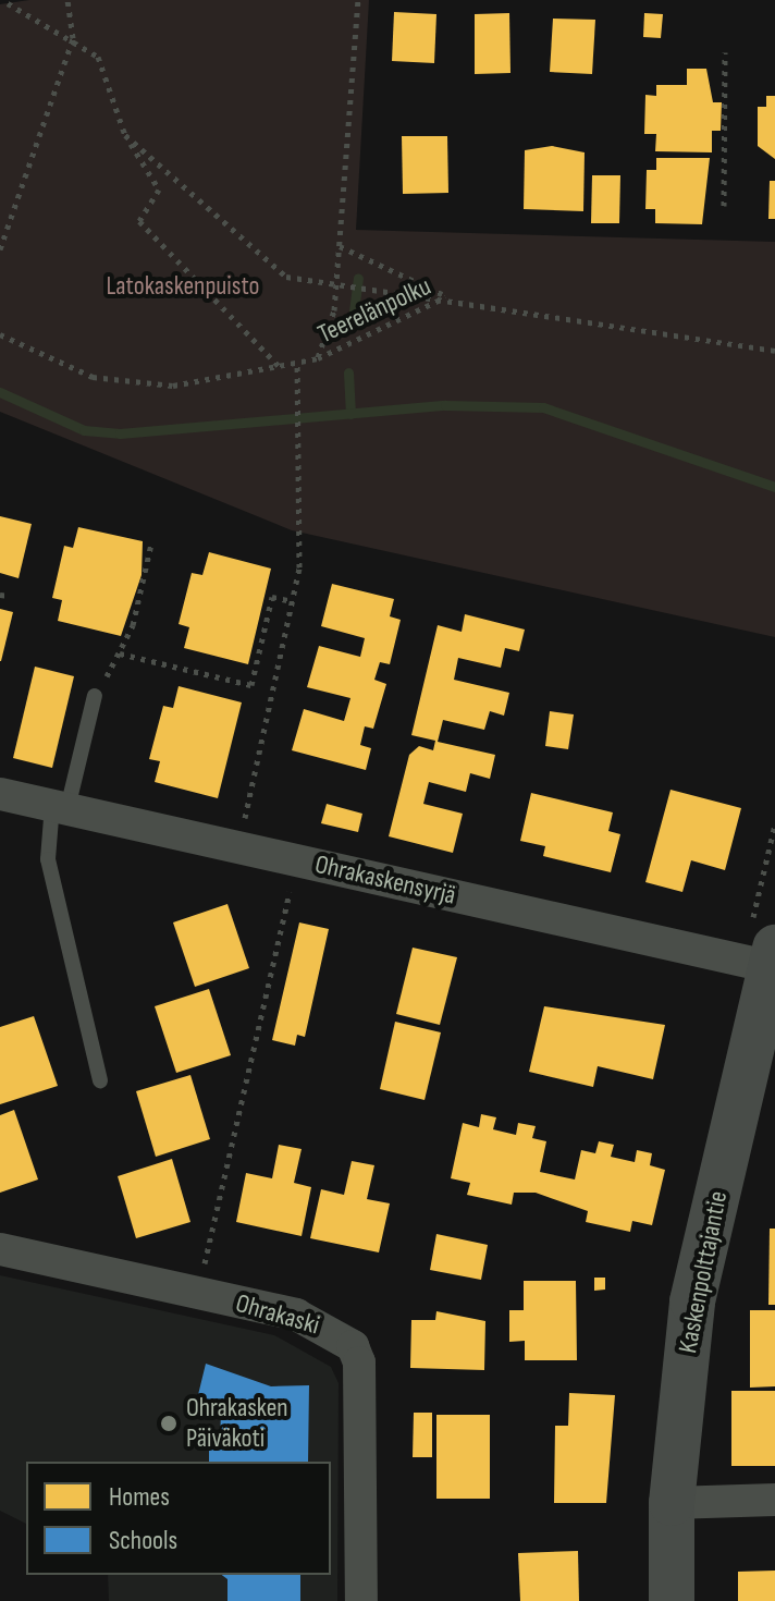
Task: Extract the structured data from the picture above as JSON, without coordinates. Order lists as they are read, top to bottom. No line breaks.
{"streets":{"street":["Ohrakaskensyrjä","Kaskenpolttajantie","Ohrakaski"],"path":["Teerelänpolku"]},"crossings":[["Ohrakaskensyrjä","Kaskenpolttajantie"]],"parks":["Latokaskenpuisto"],"places":["Ohrakasken Päiväkoti"],"legend":["Homes","Schools"]}
